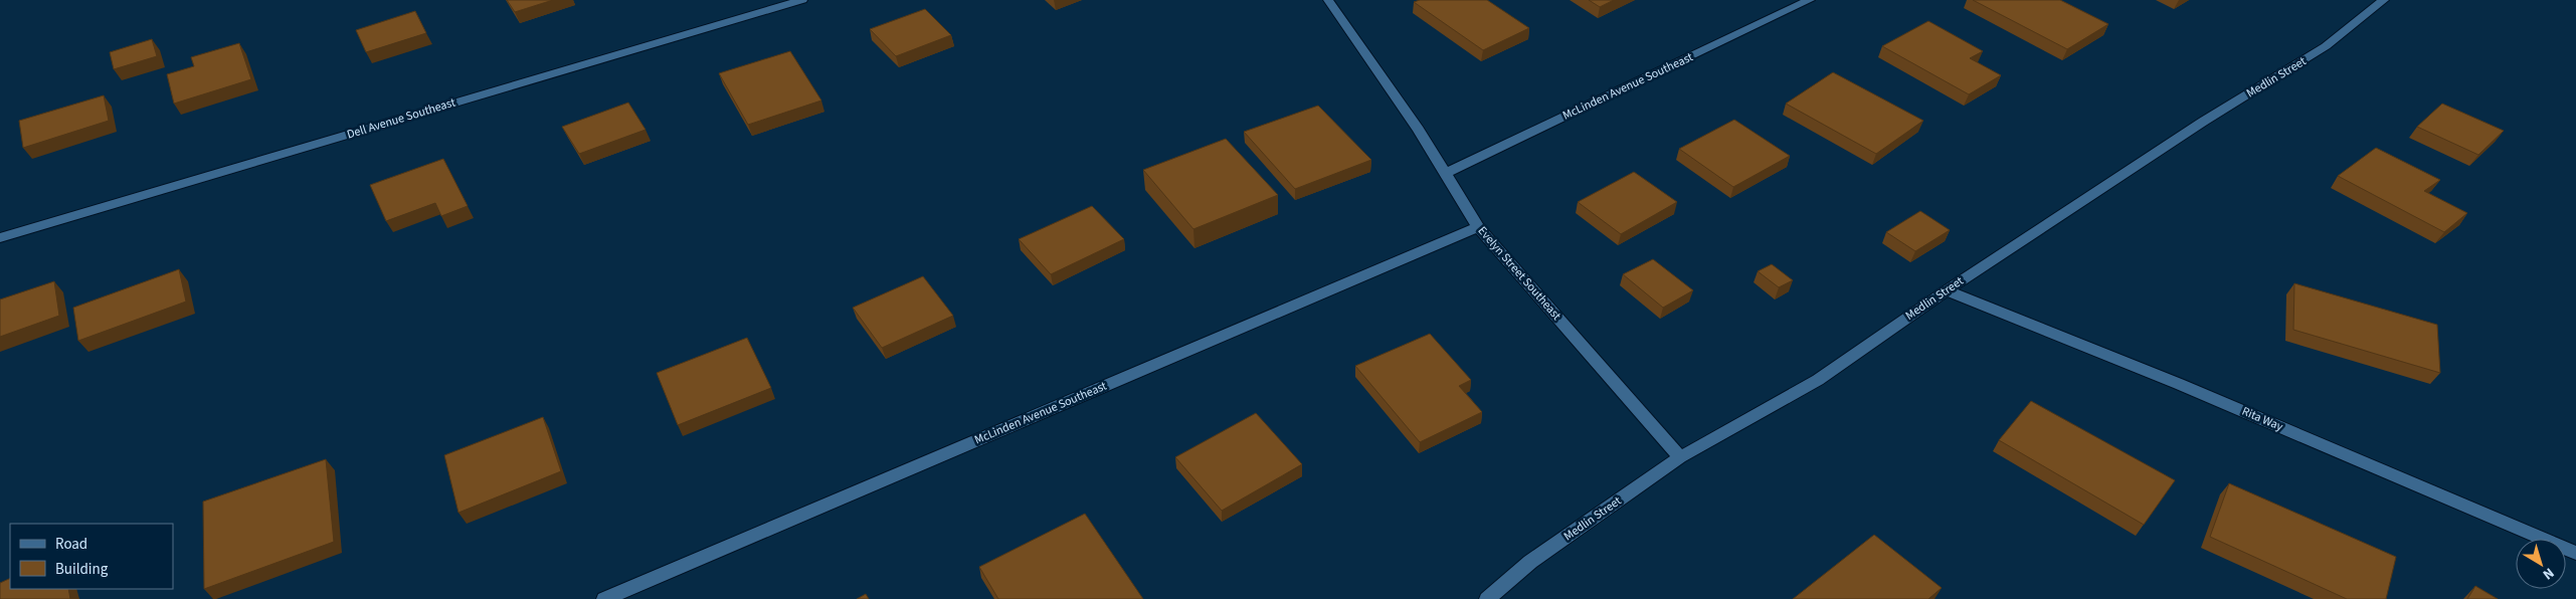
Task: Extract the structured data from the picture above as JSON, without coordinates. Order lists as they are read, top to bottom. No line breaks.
{"streets":{"street":["Medlin Street","McLinden Avenue Southeast","Dell Avenue Southeast","Evelyn Street Southeast","Rita Way"]},"crossings":[["Medlin Street","Evelyn Street Southeast"],["Medlin Street","Rita Way"],["McLinden Avenue Southeast","Evelyn Street Southeast"]],"legend":["Road","Building"],"north":"bottom right"}
